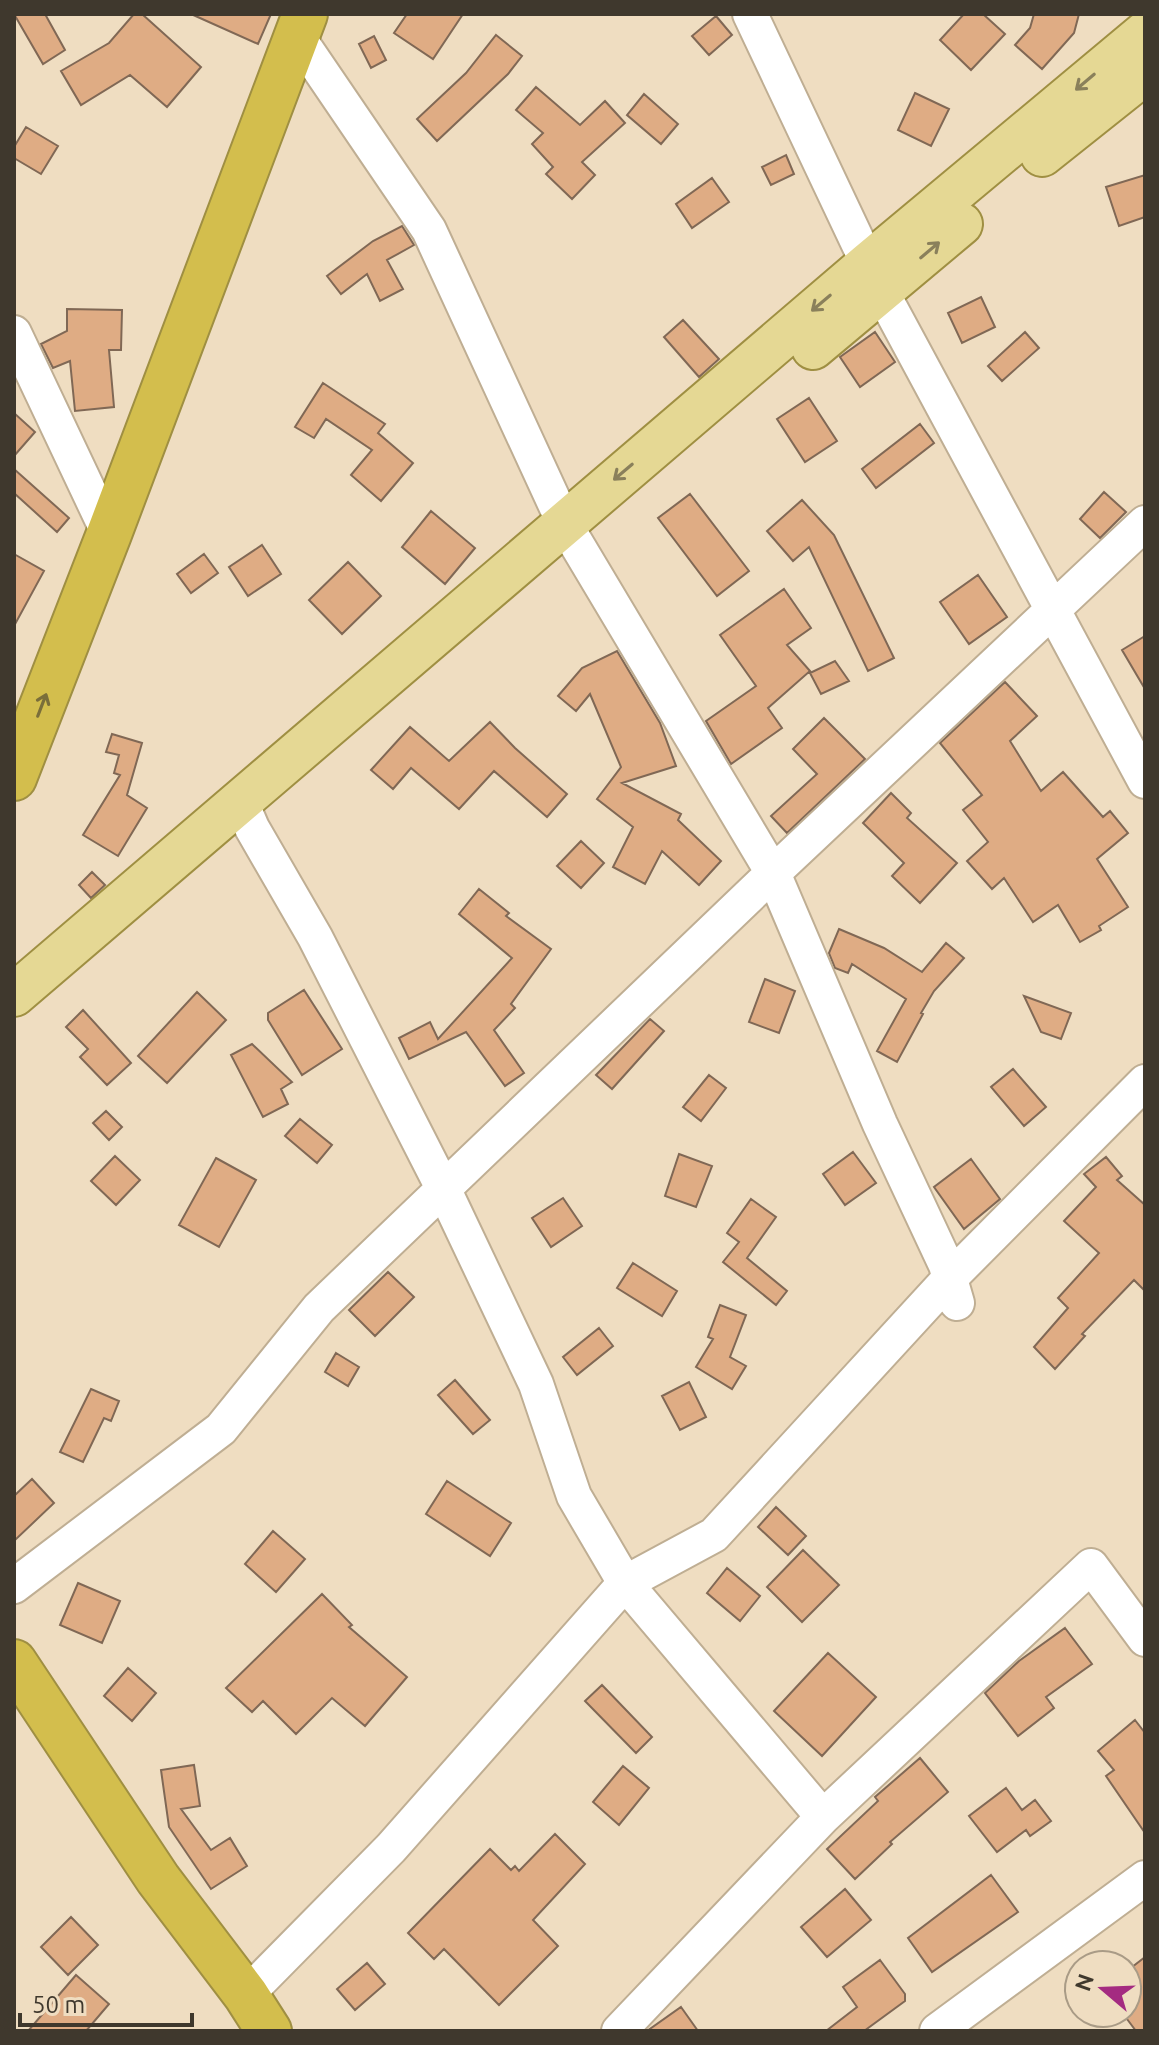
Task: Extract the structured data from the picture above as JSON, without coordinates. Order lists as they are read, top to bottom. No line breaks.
{"scale_bar":"50 m","north":"left"}
